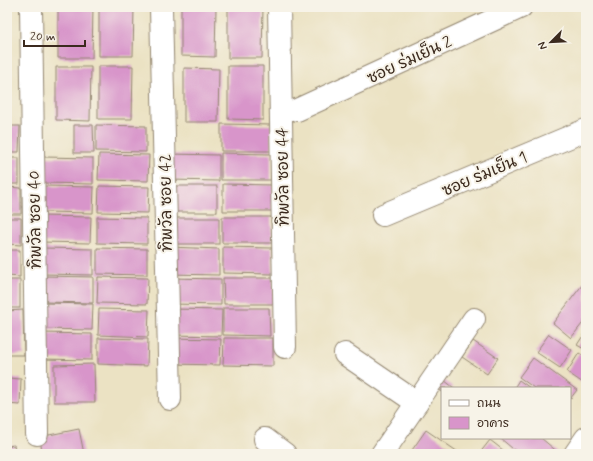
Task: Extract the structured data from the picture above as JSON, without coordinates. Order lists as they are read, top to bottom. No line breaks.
{"streets":{"street":["ซอย ร่มเย็น 2","ซอย ร่มเย็น 1","ทิพวัล ซอย 44","ทิพวัล ซอย 42","ทิพวัล ซอย 40"]},"legend":["ถนน","อาคาร"],"scale_bar":"20 m","north":"bottom left"}
